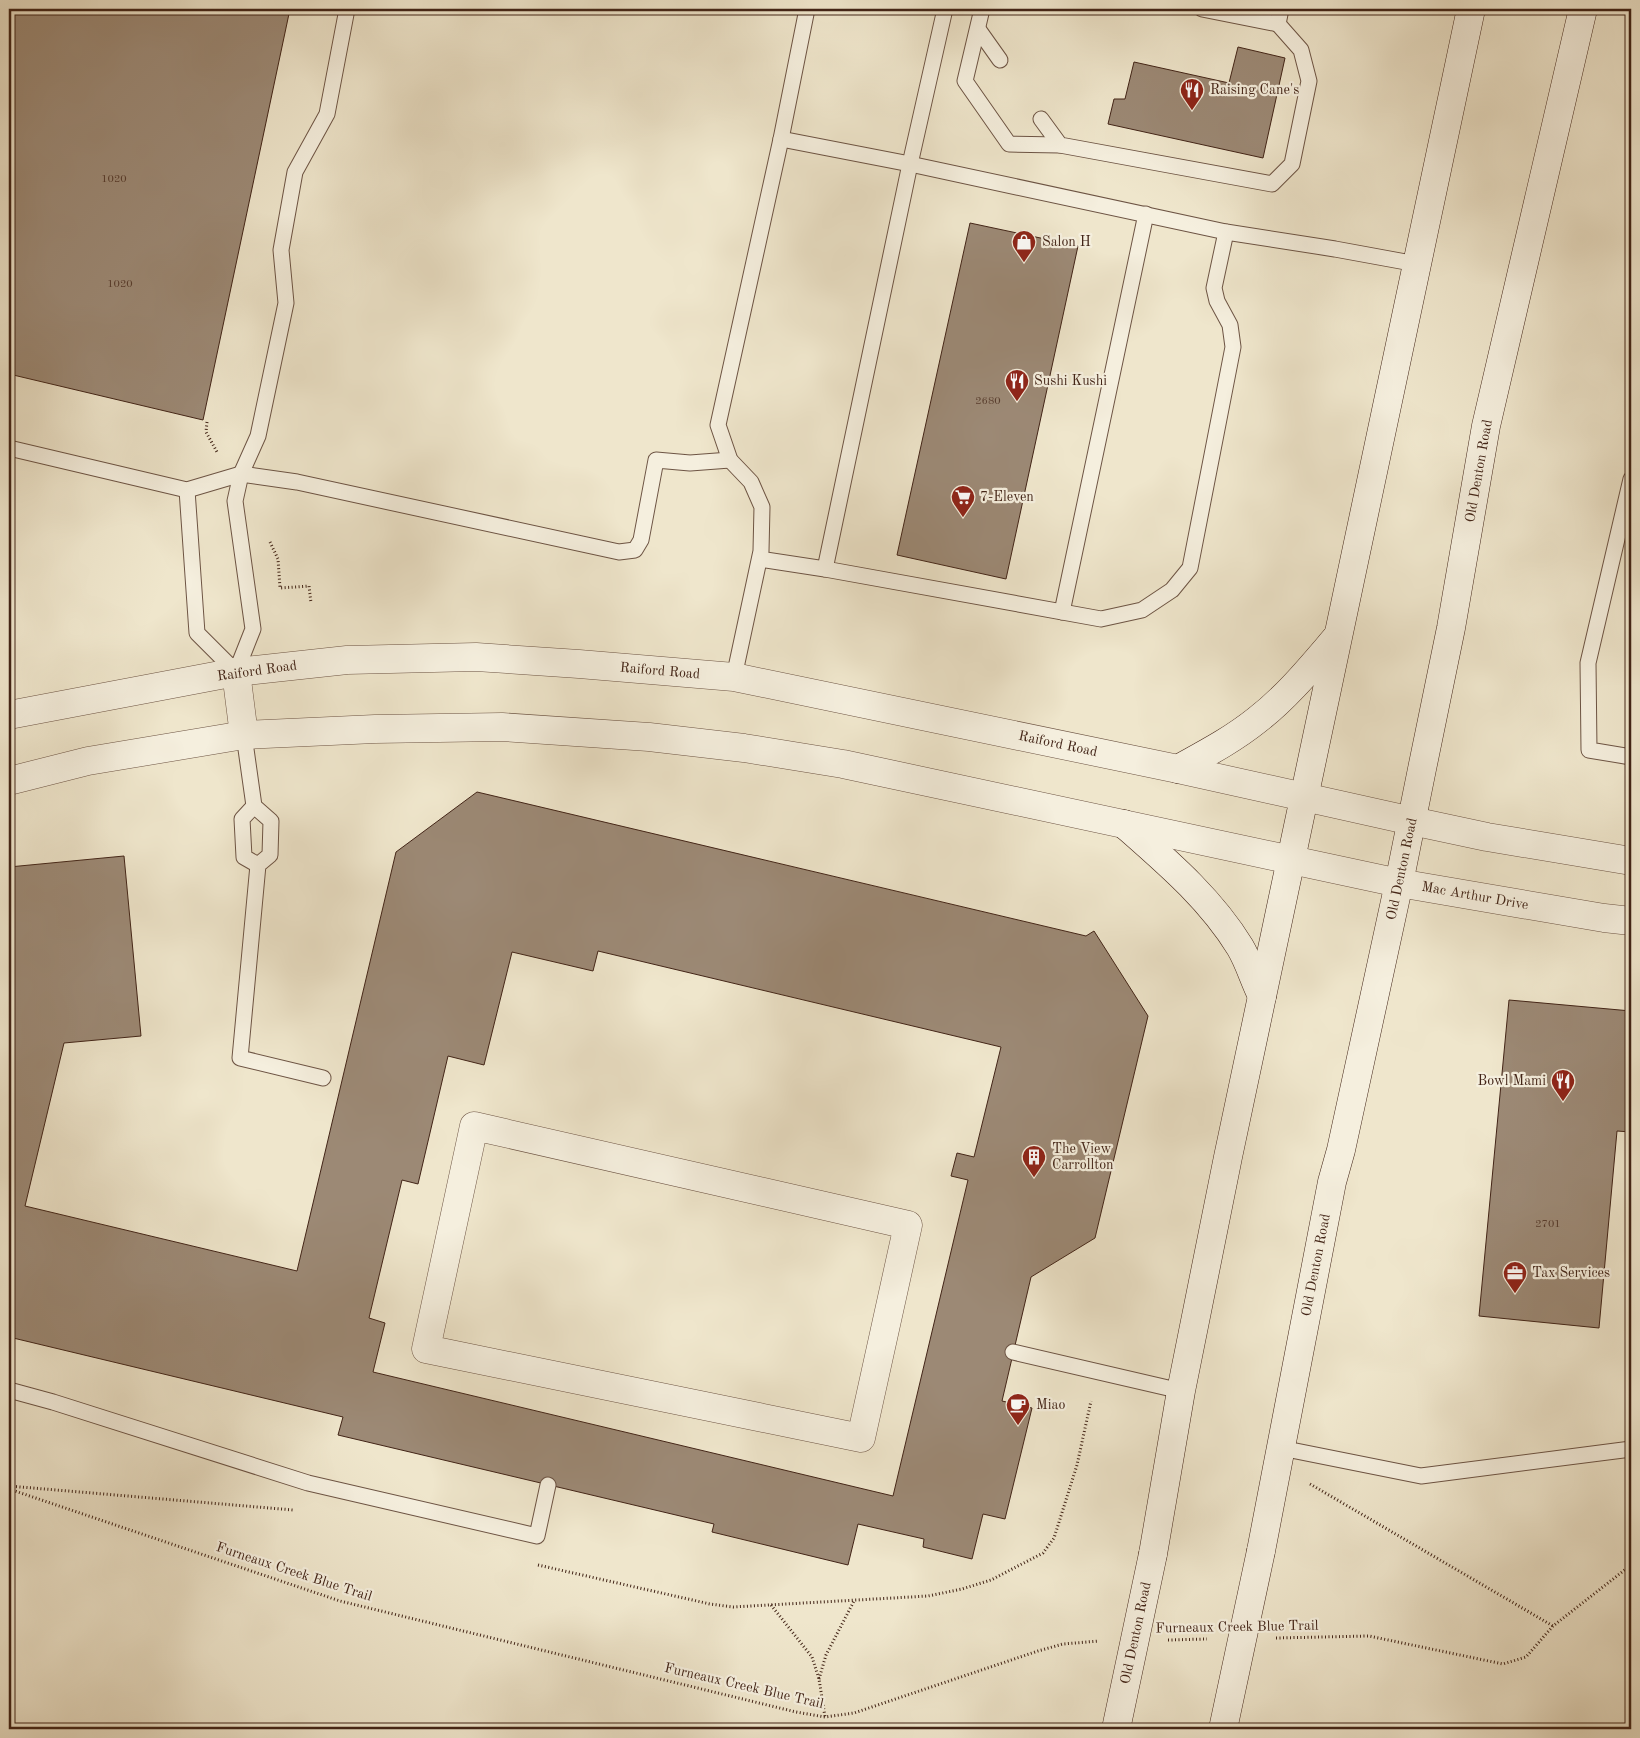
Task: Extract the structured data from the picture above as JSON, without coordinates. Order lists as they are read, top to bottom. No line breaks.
{"streets":{"street":["Old Denton Road","Raiford Road","Mac Arthur Drive"],"path":["Furneaux Creek Blue Trail"]},"crossings":[["Old Denton Road","Raiford Road"],["Old Denton Road","Mac Arthur Drive"]],"places":{"restaurant":["Raising Cane's","Sushi Kushi","Bowl Mami"],"shop":["Salon H"],"supermarket":["7-Eleven"],"building":["The View Carrollton"],"office":["Tax Services"],"cafe":["Miao"]},"house_numbers":["1020","1020","2680","2701"]}
